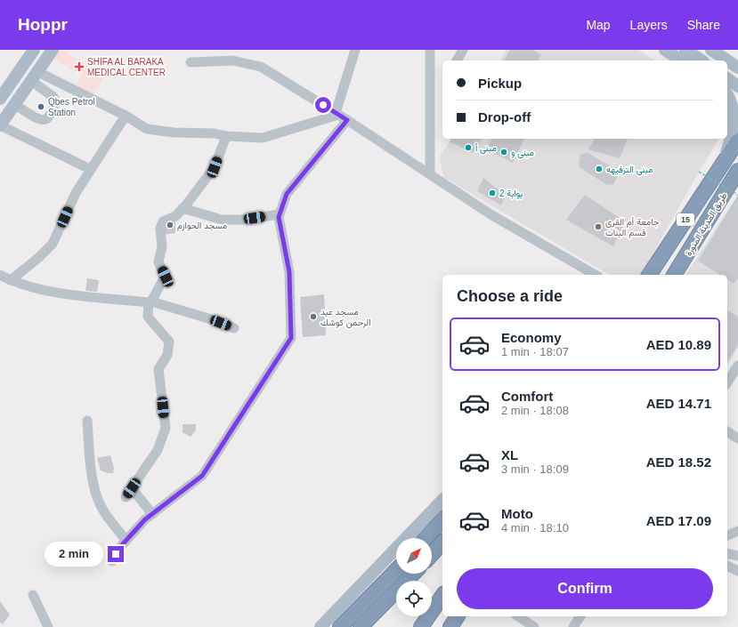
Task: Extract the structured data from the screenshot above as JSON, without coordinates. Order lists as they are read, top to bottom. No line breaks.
{"streets":{"highway":["15","طريق المدينة المنورة"]},"places":{"health":["SHIFA AL BARAKA MEDICAL CENTER"],"other":["Qbes Petrol Station","مبنى أ","مبنى و","مبنى الترفيهه","بوابة 2","مسجد الحوازم","جامعة أم القرى قسم البنات","مسجد عبد الرحمن كوشك"]},"north":"top right","page":{"header":"Hoppr","nav":["Map","Layers","Share"],"banner":["Pickup","Drop-off"],"heading":"Choose a ride","list":[{"name":"Economy","note":"1 min · 18:07","value":"AED 10.89"},{"name":"Comfort","note":"2 min · 18:08","value":"AED 14.71"},{"name":"XL","note":"3 min · 18:09","value":"AED 18.52"},{"name":"Moto","note":"4 min · 18:10","value":"AED 17.09"}],"bubble":"2 min","buttons":"Confirm"}}
